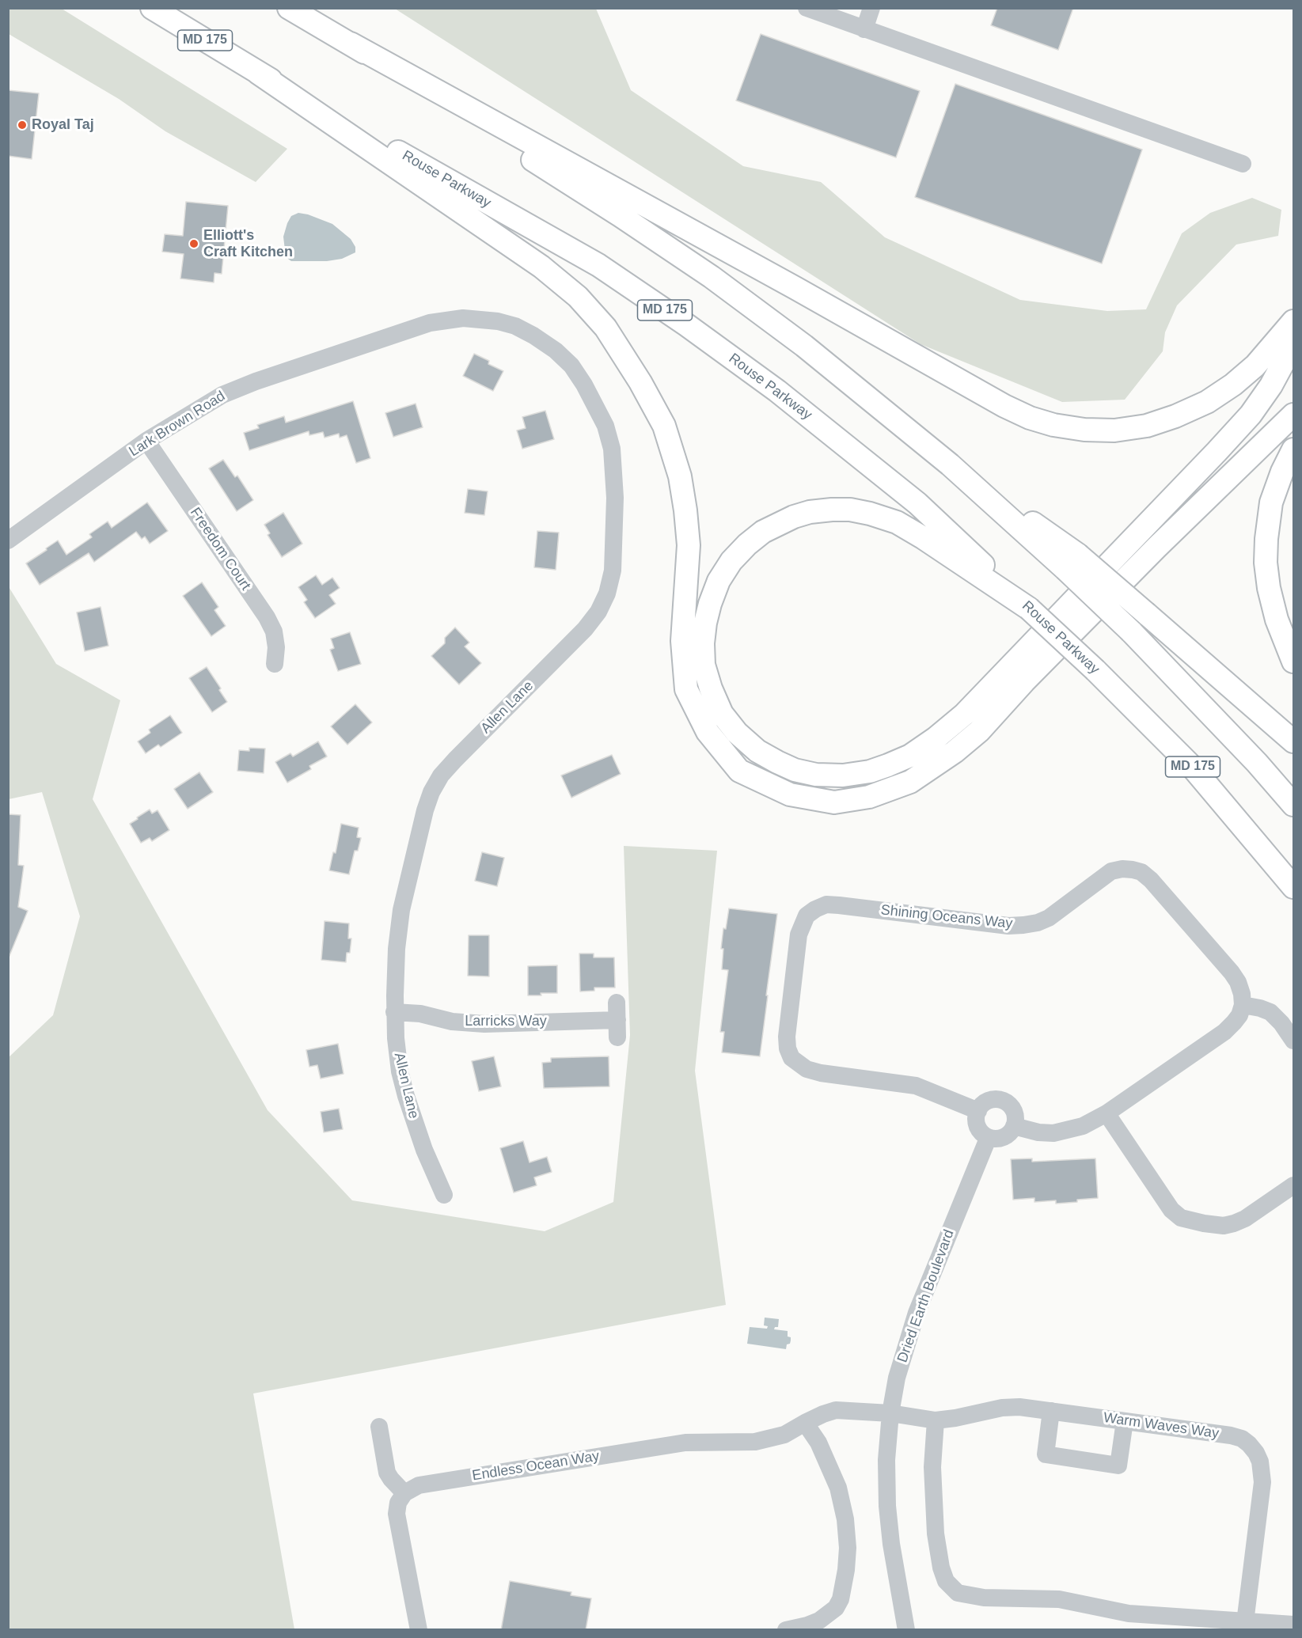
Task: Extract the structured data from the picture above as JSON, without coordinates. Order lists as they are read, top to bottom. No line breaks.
{"streets":{"main road":["MD 175","Rouse Parkway"],"street":["Lark Brown Road","Freedom Court","Allen Lane","Shining Oceans Way","Larricks Way","Dried Earth Boulevard","Warm Waves Way","Endless Ocean Way"]},"crossings":[["Lark Brown Road","Freedom Court"],["Lark Brown Road","Allen Lane"],["Allen Lane","Larricks Way"],["Shining Oceans Way","Dried Earth Boulevard"],["Dried Earth Boulevard","Warm Waves Way"],["Dried Earth Boulevard","Endless Ocean Way"],["Warm Waves Way","Endless Ocean Way"]],"places":["Royal Taj","Elliott's Craft Kitchen"]}
